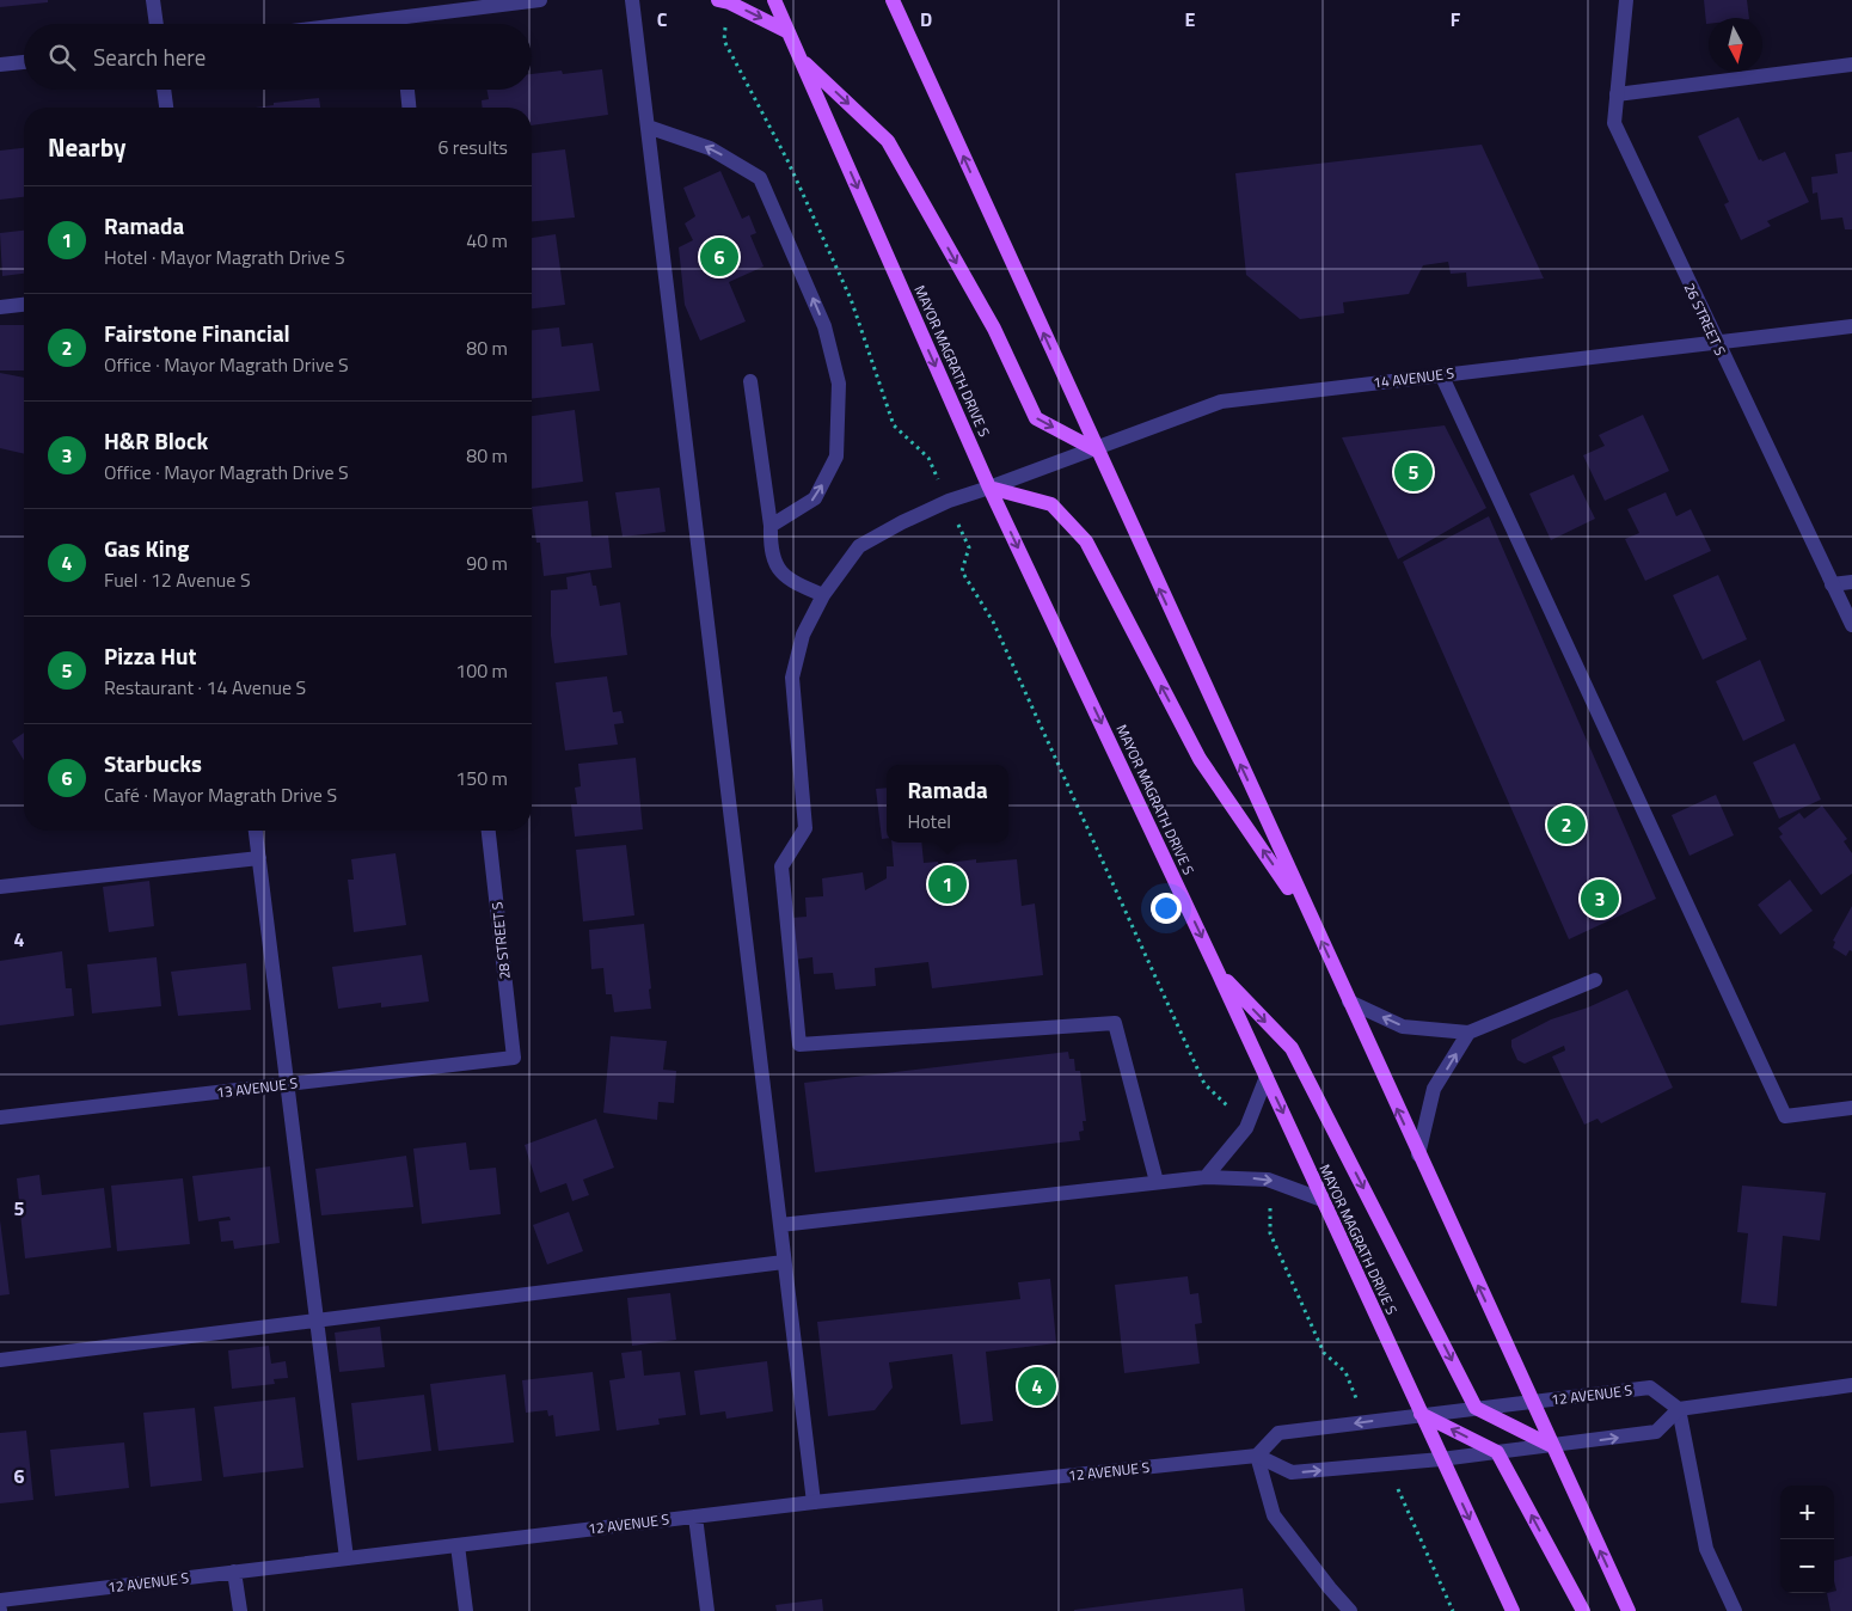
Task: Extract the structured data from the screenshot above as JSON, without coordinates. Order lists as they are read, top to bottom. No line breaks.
{"streets":{"main road":["MAYOR MAGRATH DRIVE S"],"street":["26 STREET S","14 AVENUE S","28 STREET S","13 AVENUE S","12 AVENUE S"]},"crossings":[["26 STREET S","14 AVENUE S"],["MAYOR MAGRATH DRIVE S","14 AVENUE S"],["MAYOR MAGRATH DRIVE S","12 AVENUE S"],["28 STREET S","13 AVENUE S"]],"north":"bottom","page":{"search":"Search here","heading":["Nearby","6 results"],"list":[{"mark":"1","name":"Ramada","note":"Hotel · Mayor Magrath Drive S","value":"40 m"},{"mark":"2","name":"Fairstone Financial","note":"Office · Mayor Magrath Drive S","value":"80 m"},{"mark":"3","name":"H&R Block","note":"Office · Mayor Magrath Drive S","value":"80 m"},{"mark":"4","name":"Gas King","note":"Fuel · 12 Avenue S","value":"90 m"},{"mark":"5","name":"Pizza Hut","note":"Restaurant · 14 Avenue S","value":"100 m"},{"mark":"6","name":"Starbucks","note":"Café · Mayor Magrath Drive S","value":"150 m"}],"pins":["6","5","2","1","3","4"],"popup":["Ramada","Hotel"],"map_buttons":["+","−"]},"grid":{"columns":["C","D","E","F"],"rows":["4","5","6"]}}
